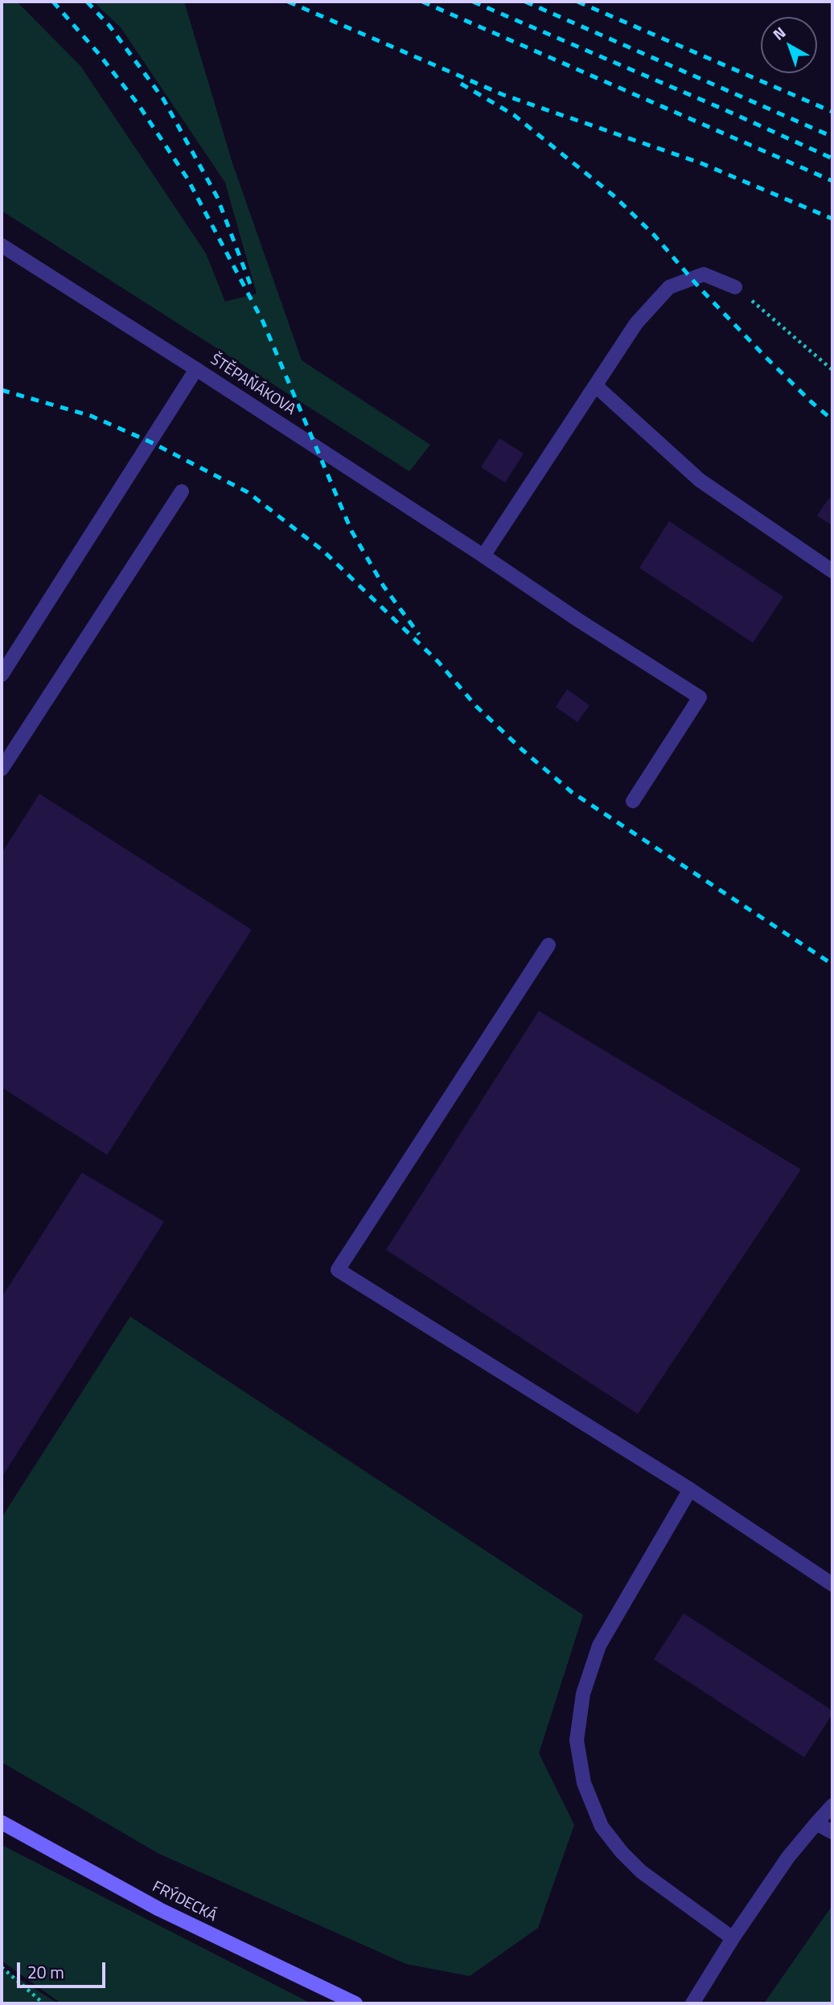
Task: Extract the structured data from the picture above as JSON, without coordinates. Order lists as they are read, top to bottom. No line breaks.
{"streets":{"main road":["FRÝDECKÁ"],"street":["ŠTĚPAŇÁKOVA"]},"scale_bar":"20 m","north":"top left"}
